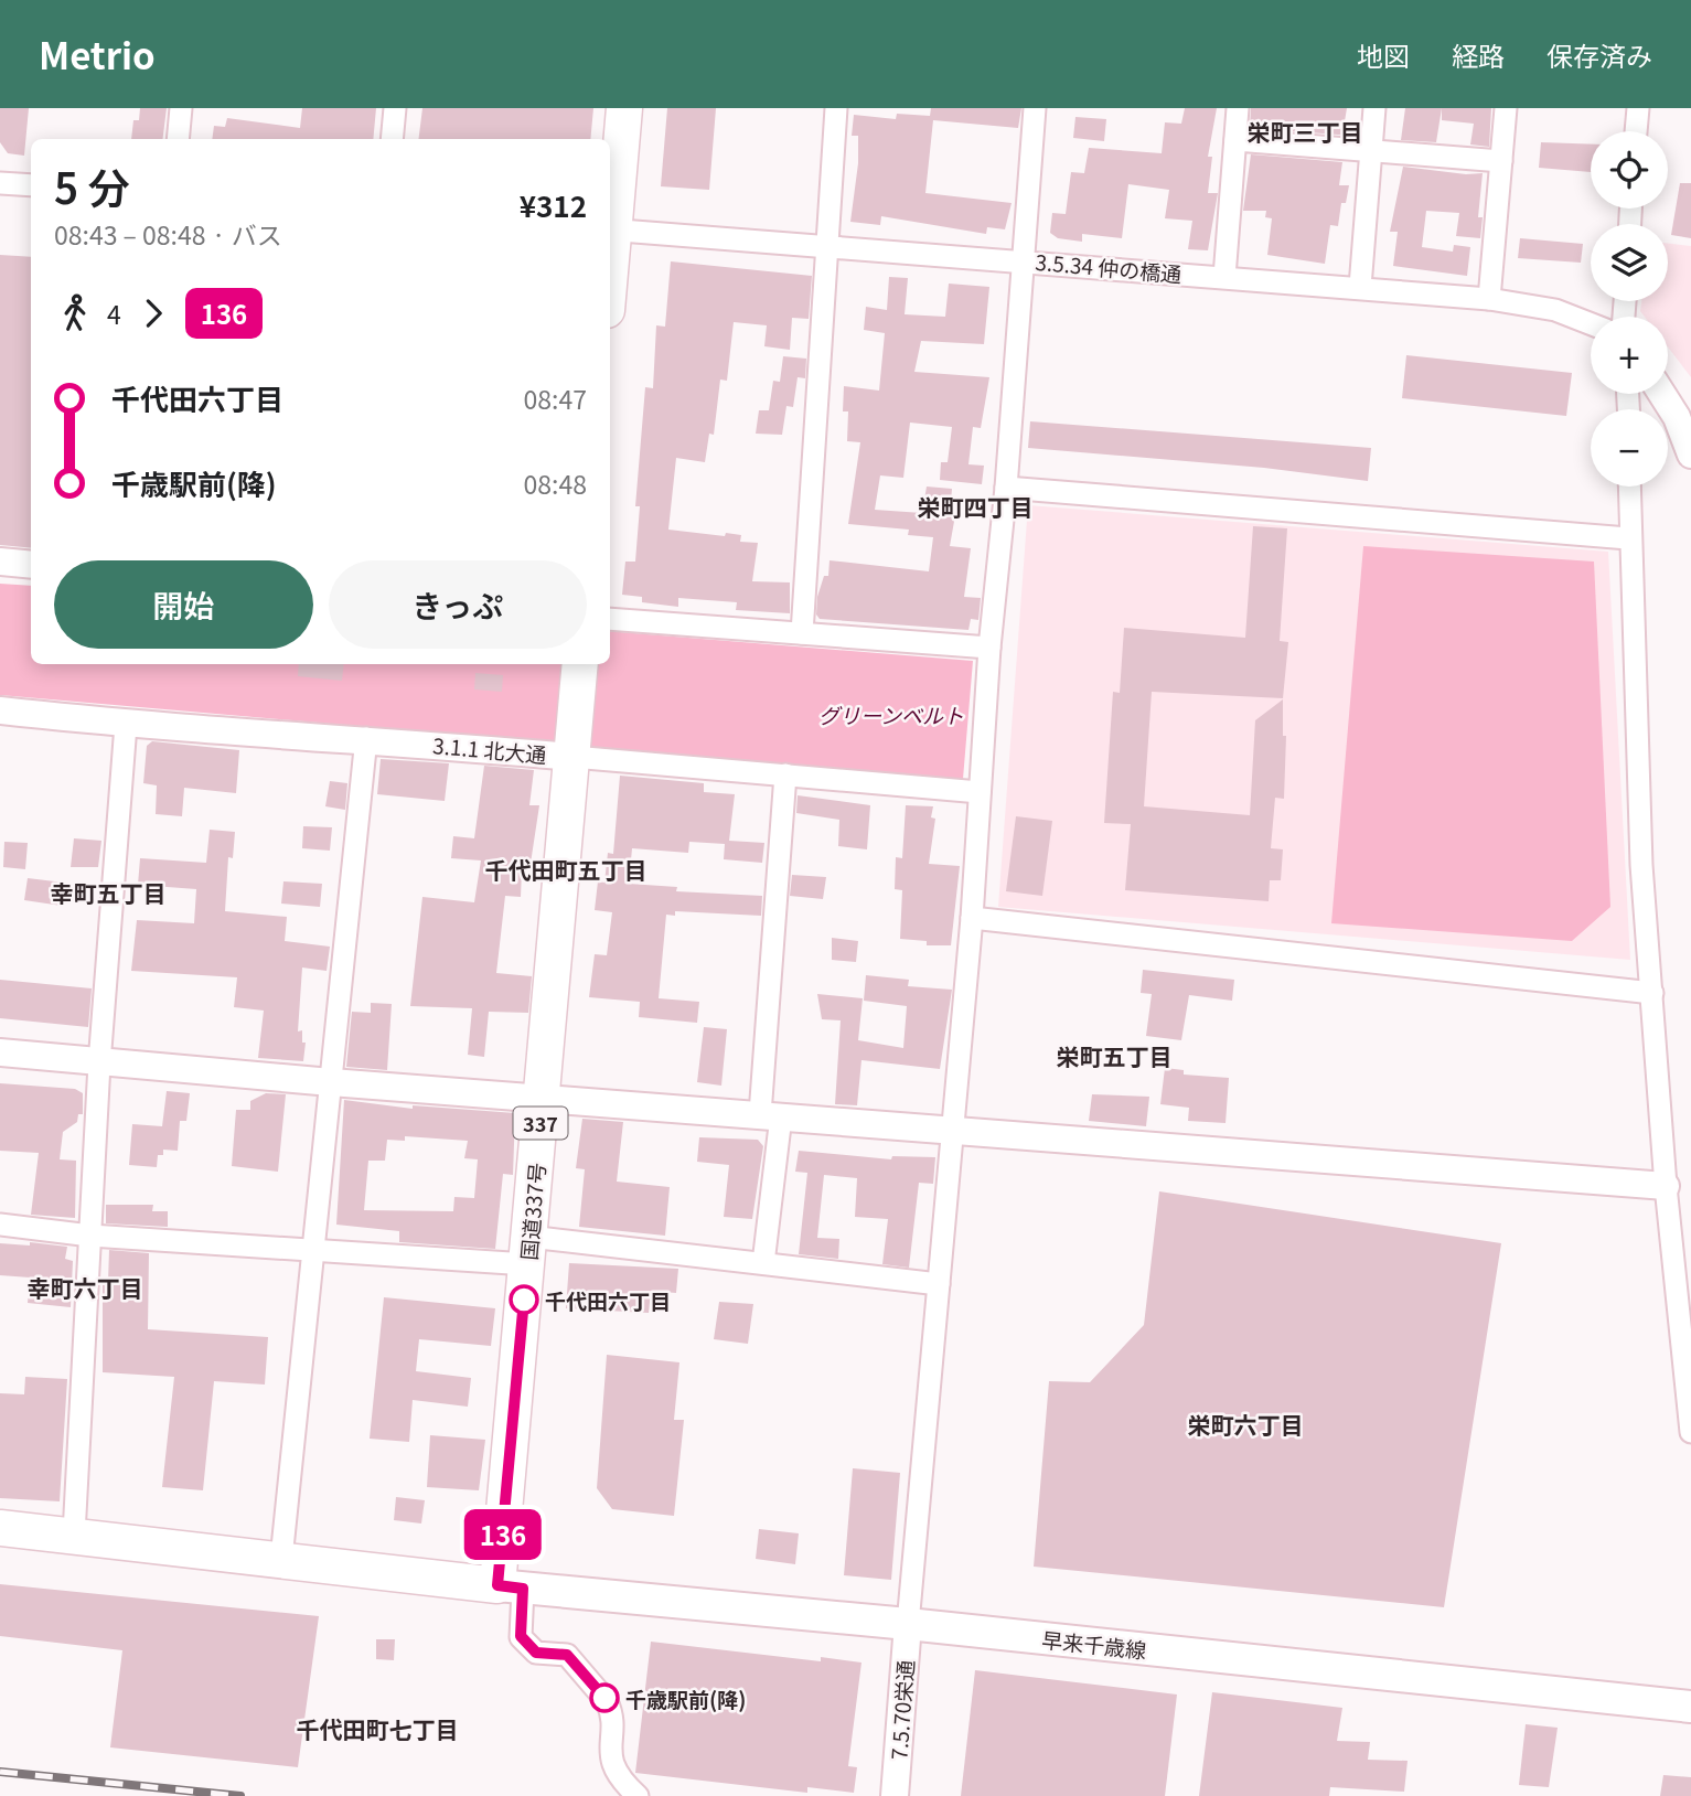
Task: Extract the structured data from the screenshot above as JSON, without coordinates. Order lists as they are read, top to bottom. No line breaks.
{"streets":{"highway":["337","国道337号"],"main road":["早来千歳線"],"street":["3.5.34 仲の橋通","3.1.1 北大通","7.5.70栄通"]},"crossings":[["3.1.1 北大通","国道337号"],["国道337号","早来千歳線"],["早来千歳線","7.5.70栄通"]],"districts":["栄町三丁目","栄町四丁目","千代田町五丁目","幸町五丁目","栄町五丁目","幸町六丁目","栄町六丁目","千代田町七丁目"],"parks":["グリーンベルト"],"places":["千代田六丁目","千歳駅前(降)"],"lines":["bus line 136"],"page":{"header":"Metrio","nav":["地図","経路","保存済み"],"on_map":"136","map_buttons":["+","−"],"heading":["5 分","08:43 – 08:48 · バス","¥312"],"legs":["4","136"],"list":[{"name":"千代田六丁目","value":"08:47"},{"name":"千歳駅前(降)","value":"08:48"}],"buttons":["開始","きっぷ"]}}
